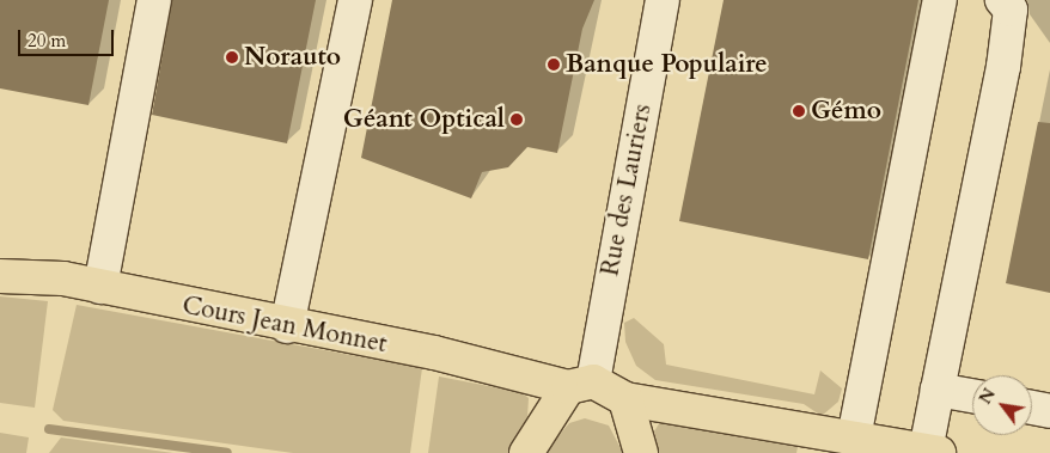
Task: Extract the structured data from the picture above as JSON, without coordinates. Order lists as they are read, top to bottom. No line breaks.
{"streets":{"main road":["Cours Jean Monnet"],"street":["Rue des Lauriers"]},"crossings":[["Rue des Lauriers","Cours Jean Monnet"]],"places":["Norauto","Banque Populaire","Gémo","Géant Optical"],"scale_bar":"20 m","north":"top left"}
